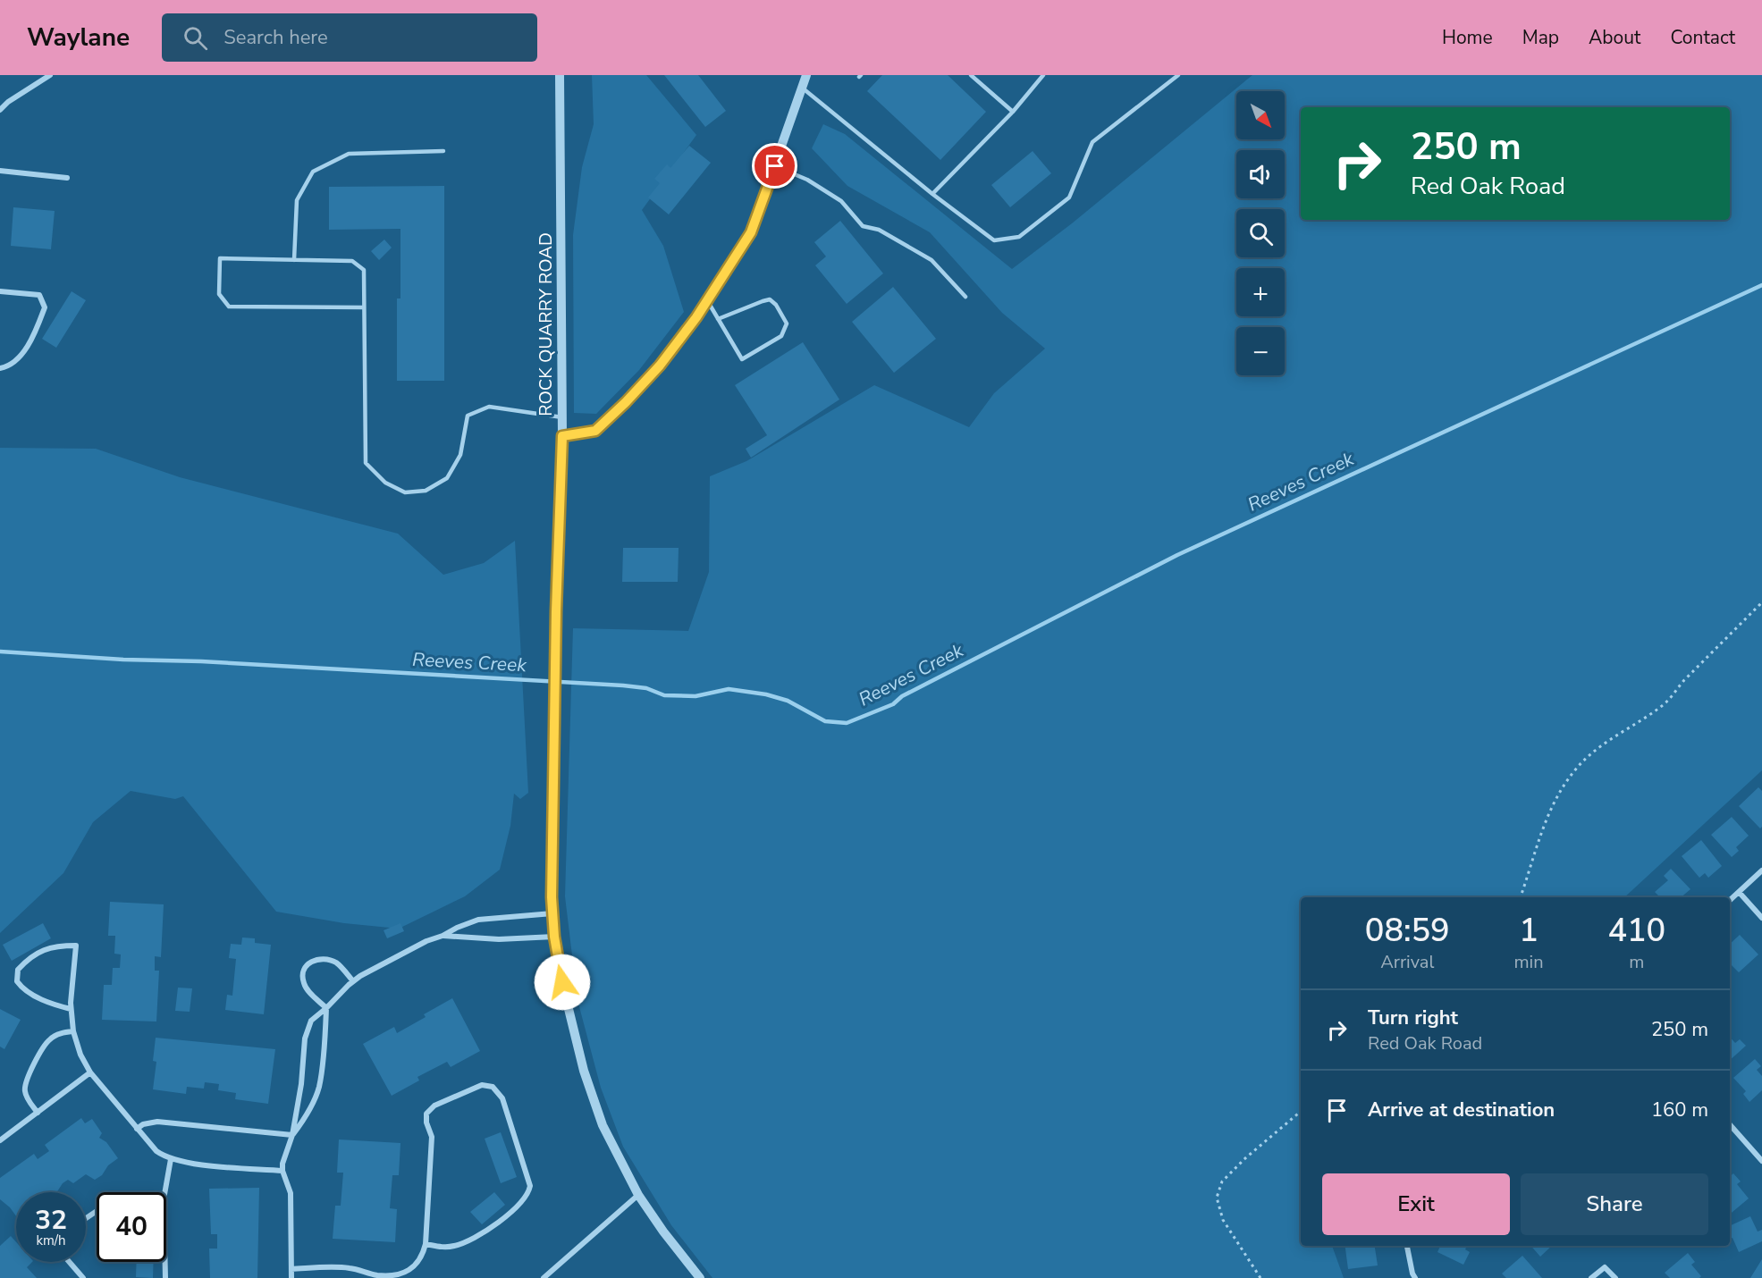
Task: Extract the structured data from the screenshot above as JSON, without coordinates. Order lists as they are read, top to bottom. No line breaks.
{"streets":{"street":["ROCK QUARRY ROAD"]},"water":["Reeves Creek"],"north":"bottom right","page":{"header":"Waylane","search":"Search here","nav":["Home","Map","About","Contact"],"map_buttons":["+","−"],"turn":["250 m","Red Oak Road"],"eta":["08:59","Arrival","1","min","410","m"],"list":[{"name":"Turn right","note":"Red Oak Road","value":"250 m"},{"name":"Arrive at destination","value":"160 m"}],"buttons":["Exit","Share"],"speed":"32 km/h","limit":"40"}}
